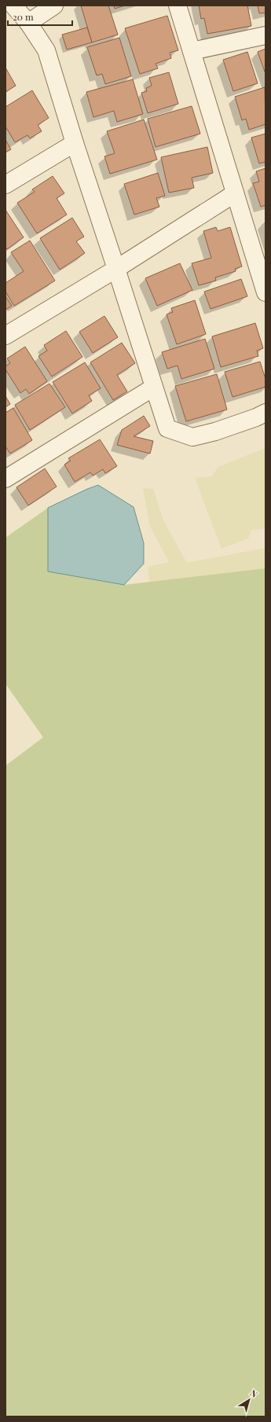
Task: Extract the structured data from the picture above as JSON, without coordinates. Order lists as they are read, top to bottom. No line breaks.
{"scale_bar":"20 m","north":"top right"}
